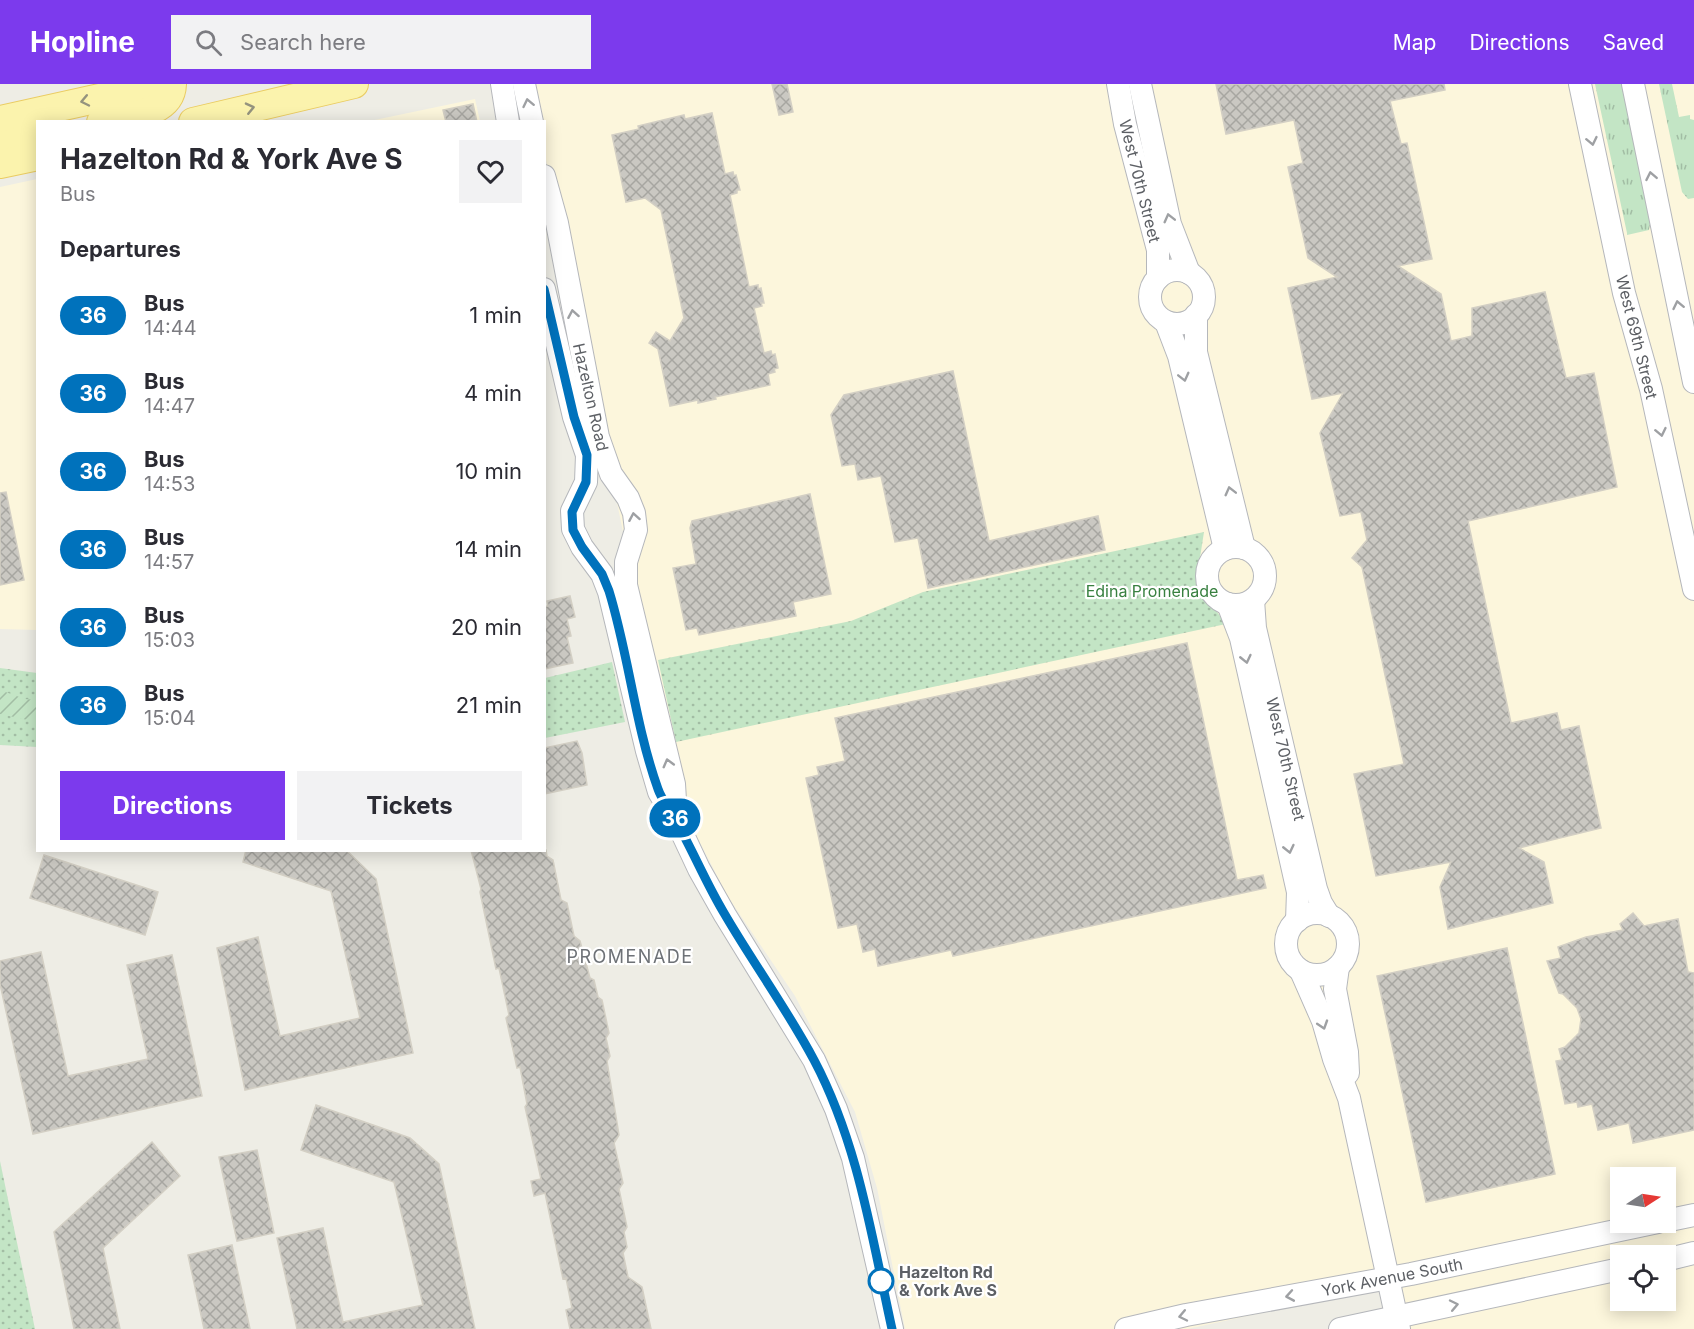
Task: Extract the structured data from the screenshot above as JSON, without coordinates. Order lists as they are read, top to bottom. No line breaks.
{"streets":{"street":["West 70th Street","West 69th Street","Hazelton Road","York Avenue South"]},"one_way":["York Avenue South"],"districts":["PROMENADE"],"parks":["Edina Promenade"],"places":["Hazelton Rd & York Ave S"],"lines":["bus line 36"],"north":"right","page":{"header":"Hopline","search":"Search here","nav":["Map","Directions","Saved"],"on_map":"36","heading":[["Hazelton Rd & York Ave S","Bus"],"Departures"],"list":[{"mark":"36","name":"Bus","note":"14:44","value":"1 min"},{"mark":"36","name":"Bus","note":"14:47","value":"4 min"},{"mark":"36","name":"Bus","note":"14:53","value":"10 min"},{"mark":"36","name":"Bus","note":"14:57","value":"14 min"},{"mark":"36","name":"Bus","note":"15:03","value":"20 min"},{"mark":"36","name":"Bus","note":"15:04","value":"21 min"}],"buttons":["Directions","Tickets"]}}
